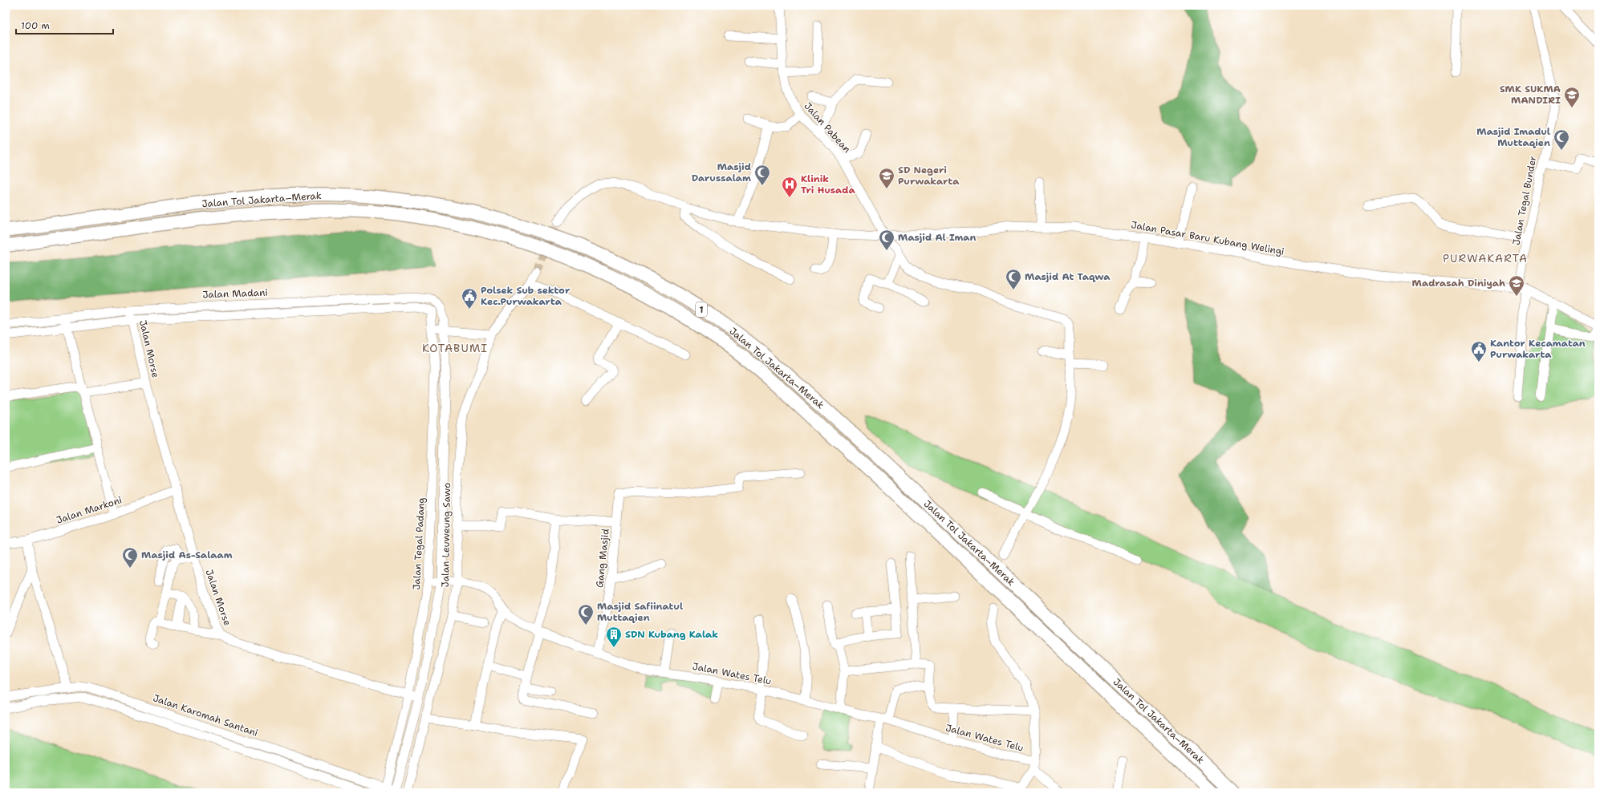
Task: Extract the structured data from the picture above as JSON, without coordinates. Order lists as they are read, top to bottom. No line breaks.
{"streets":{"highway":["Jalan Tol Jakarta–Merak","1"],"street":["Jalan Pabean","Jalan Tegal Bunder","Jalan Pasar Baru Kubang Welingi","Jalan Madani","Jalan Morse","Jalan Markoni","Jalan Leuweung Sawo","Jalan Tegal Padang","Gang Masjid","Jalan Wates Telu","Jalan Karomah Santani"]},"crossings":[["Jalan Pabean","Jalan Pasar Baru Kubang Welingi"],["Jalan Tegal Bunder","Jalan Pasar Baru Kubang Welingi"],["Jalan Madani","Jalan Morse"],["Jalan Morse","Jalan Markoni"],["Jalan Morse","Jalan Tegal Padang"],["Jalan Leuweung Sawo","Jalan Wates Telu"],["Jalan Tegal Padang","Jalan Wates Telu"],["Jalan Tegal Padang","Jalan Karomah Santani"],["Gang Masjid","Jalan Wates Telu"]],"districts":["PURWAKARTA","KOTABUMI"],"places":{"school or university":["SMK SUKMA MANDIRI","SD Negeri Purwakarta","Madrasah Diniyah"],"mosque":["Masjid Imadul Muttaqien","Masjid Darussalam","Masjid Al Iman","Masjid At Taqwa","Masjid As-Salaam","Masjid Safiinatul Muttaqien"],"hospital":["Klinik Tri Husada"],"public building":["Polsek Sub sektor Kec.Purwakarta","Kantor Kecamatan Purwakarta"],"building":["SDN Kubang Kalak"]},"scale_bar":"100 m"}
